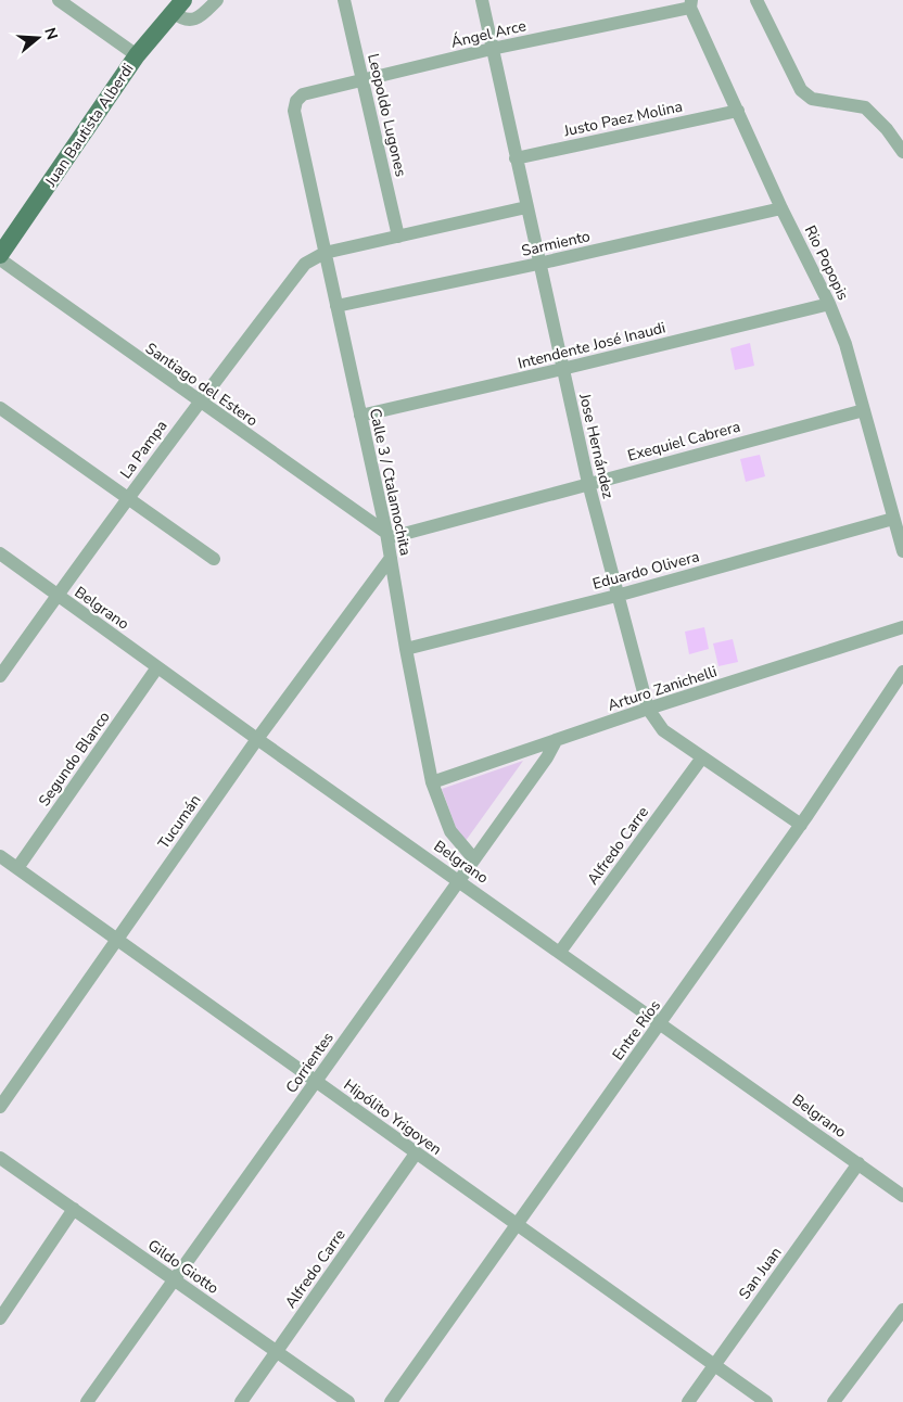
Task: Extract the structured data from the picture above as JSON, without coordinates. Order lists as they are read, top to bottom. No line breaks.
{"streets":{"main road":["Juan Bautista Alberdi"],"street":["Ángel Arce","Leopoldo Lugones","Justo Paez Molina","Sarmiento","Rio Popopis","Intendente José Inaudi","Santiago del Estero","Exequiel Cabrera","Jose Hernández","La Pampa","Calle 3 / Ctalamochita","Eduardo Olivera","Belgrano","Arturo Zanichelli","Segundo Blanco","Tucumán","Alfredo Carre","Entre Ríos","Corrientes","Hipólito Yrigoyen","Gildo Giotto","San Juan"]},"crossings":[["Ángel Arce","Leopoldo Lugones"],["Ángel Arce","Rio Popopis"],["Ángel Arce","Jose Hernández"],["Ángel Arce","Calle 3 / Ctalamochita"],["Justo Paez Molina","Rio Popopis"],["Justo Paez Molina","Jose Hernández"],["Sarmiento","Rio Popopis"],["Sarmiento","Jose Hernández"],["Sarmiento","Calle 3 / Ctalamochita"],["Rio Popopis","Intendente José Inaudi"],["Rio Popopis","Exequiel Cabrera"],["Rio Popopis","Eduardo Olivera"],["Intendente José Inaudi","Jose Hernández"],["Intendente José Inaudi","Calle 3 / Ctalamochita"],["Santiago del Estero","Exequiel Cabrera"],["Santiago del Estero","La Pampa"],["Santiago del Estero","Calle 3 / Ctalamochita"],["Exequiel Cabrera","Jose Hernández"],["Exequiel Cabrera","Calle 3 / Ctalamochita"],["Jose Hernández","Eduardo Olivera"],["Jose Hernández","Arturo Zanichelli"],["Jose Hernández","Alfredo Carre"],["Jose Hernández","Entre Ríos"],["La Pampa","Calle 3 / Ctalamochita"],["La Pampa","Belgrano"],["Calle 3 / Ctalamochita","Eduardo Olivera"],["Calle 3 / Ctalamochita","Arturo Zanichelli"],["Calle 3 / Ctalamochita","Tucumán"],["Calle 3 / Ctalamochita","Corrientes"],["Belgrano","Segundo Blanco"],["Belgrano","Tucumán"],["Belgrano","Alfredo Carre"],["Belgrano","Entre Ríos"],["Belgrano","Corrientes"],["Belgrano","San Juan"],["Arturo Zanichelli","Corrientes"],["Segundo Blanco","Hipólito Yrigoyen"],["Tucumán","Hipólito Yrigoyen"],["Alfredo Carre","Hipólito Yrigoyen"],["Alfredo Carre","Gildo Giotto"],["Entre Ríos","Hipólito Yrigoyen"],["Corrientes","Hipólito Yrigoyen"],["Corrientes","Gildo Giotto"],["Hipólito Yrigoyen","San Juan"]],"north":"right"}
